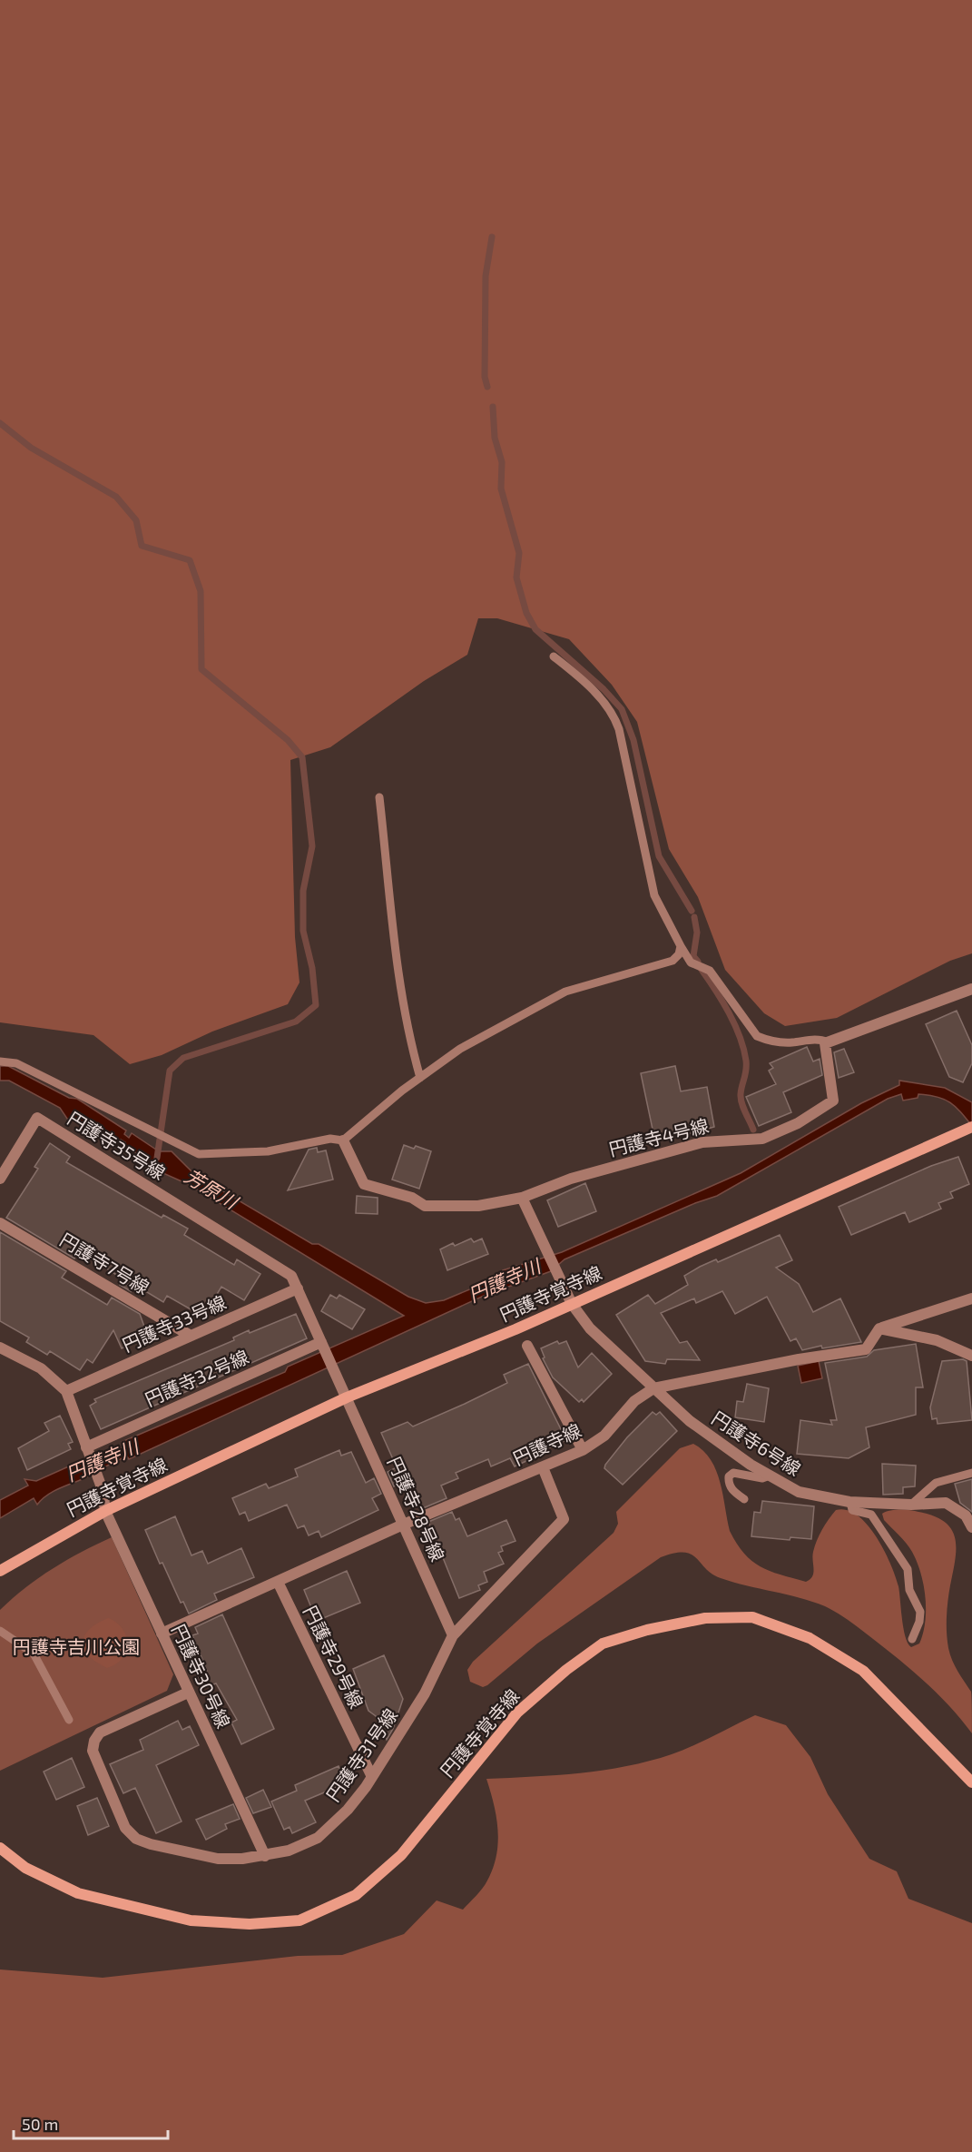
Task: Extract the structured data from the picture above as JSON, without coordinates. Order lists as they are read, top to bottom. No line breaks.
{"streets":{"street":["円護寺4号線","円護寺35号線","円護寺7号線","円護寺覚寺線","円護寺33号線","円護寺32号線","円護寺6号線","円護寺線","円護寺28号線","円護寺29号線","円護寺30号線","円護寺31号線"]},"crossings":[["円護寺35号線","円護寺覚寺線"],["円護寺35号線","円護寺33号線"],["円護寺35号線","円護寺32号線"],["円護寺35号線","円護寺28号線"],["円護寺7号線","円護寺33号線"],["円護寺覚寺線","円護寺6号線"],["円護寺覚寺線","円護寺28号線"],["円護寺覚寺線","円護寺30号線"],["円護寺6号線","円護寺線"],["円護寺線","円護寺28号線"],["円護寺線","円護寺29号線"],["円護寺線","円護寺30号線"],["円護寺線","円護寺31号線"],["円護寺28号線","円護寺31号線"],["円護寺29号線","円護寺31号線"],["円護寺30号線","円護寺31号線"]],"water":["芳原川","円護寺川"],"parks":["円護寺吉川公園"],"scale_bar":"50 m"}
